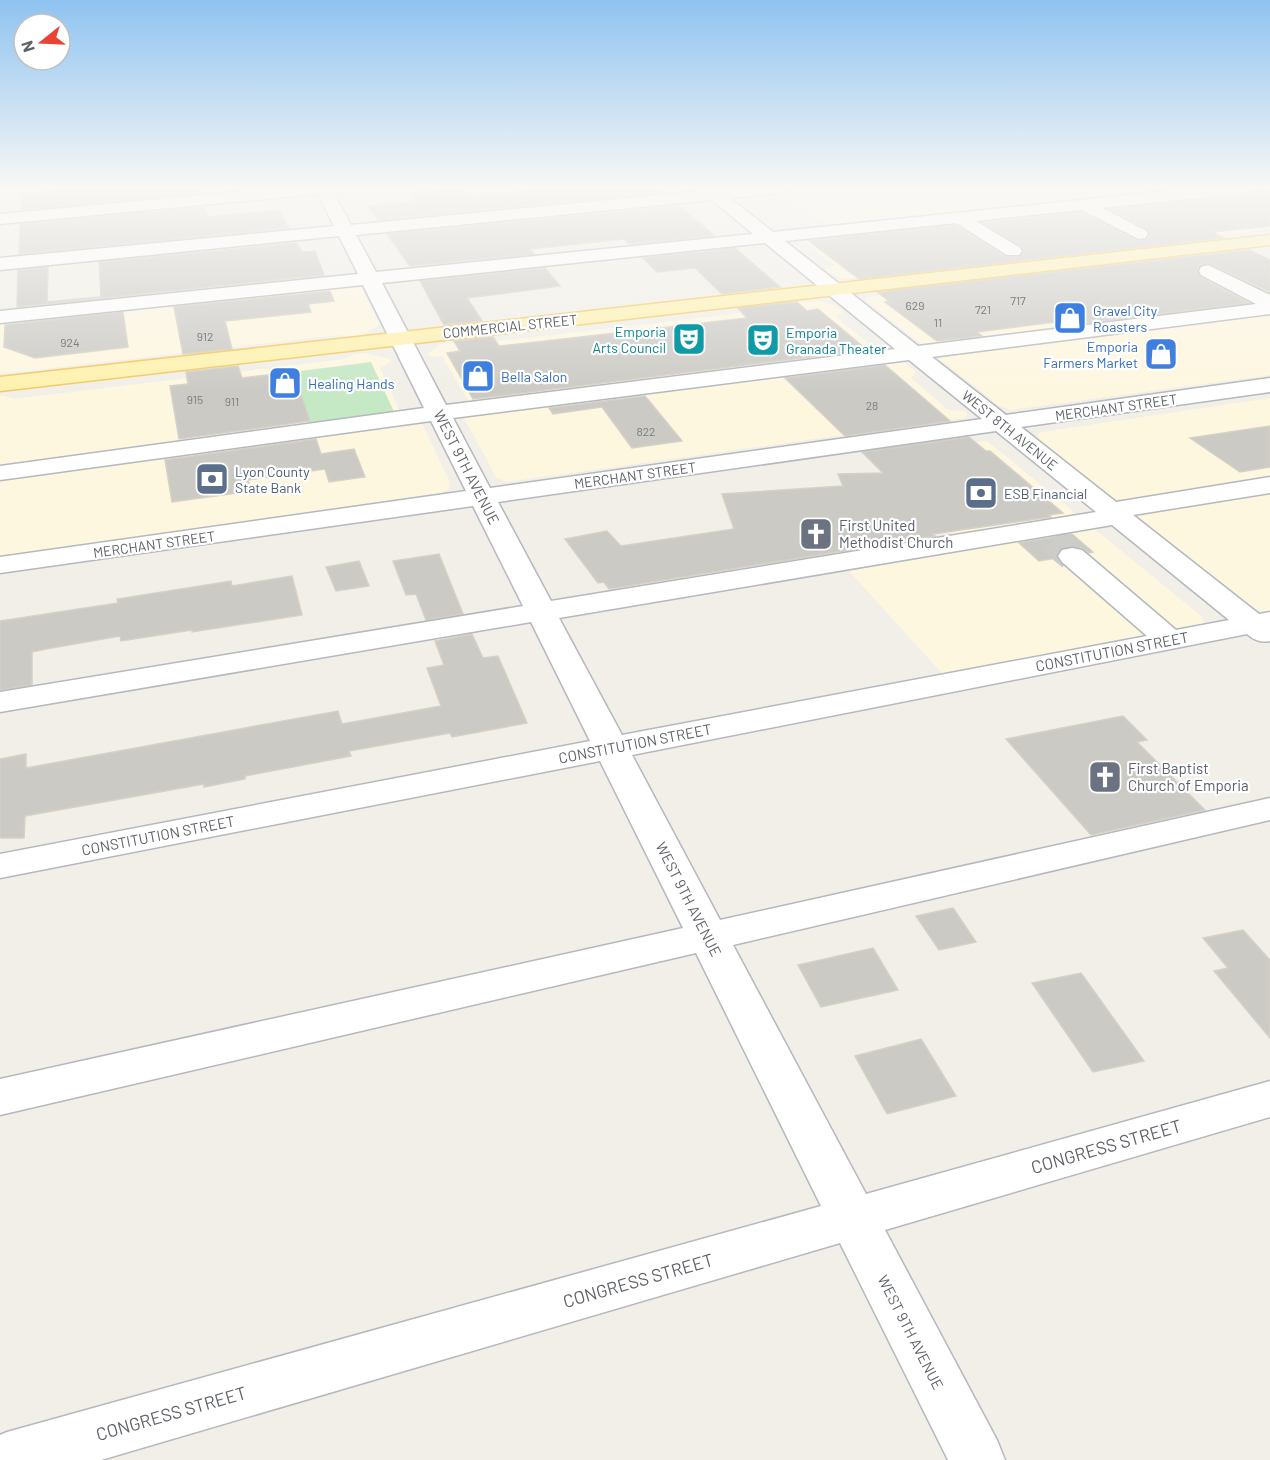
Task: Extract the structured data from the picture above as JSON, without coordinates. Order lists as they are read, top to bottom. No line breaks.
{"streets":{"main road":["COMMERCIAL STREET"],"street":["MERCHANT STREET","WEST 8TH AVENUE","WEST 9TH AVENUE","CONSTITUTION STREET","CONGRESS STREET"]},"crossings":[["COMMERCIAL STREET","WEST 8TH AVENUE"],["COMMERCIAL STREET","WEST 9TH AVENUE"],["MERCHANT STREET","WEST 8TH AVENUE"],["MERCHANT STREET","WEST 9TH AVENUE"],["WEST 8TH AVENUE","CONSTITUTION STREET"],["WEST 9TH AVENUE","CONSTITUTION STREET"],["WEST 9TH AVENUE","CONGRESS STREET"]],"places":{"shop":["Gravel City Roasters","Emporia Farmers Market","Bella Salon","Healing Hands"],"theatre":["Emporia Arts Council","Emporia Granada Theater"],"bank":["Lyon County State Bank","ESB Financial"],"church":["First United Methodist Church","First Baptist Church of Emporia"]},"house_numbers":["717","629","721","11","912","924","915","911","28","822"],"north":"left"}
